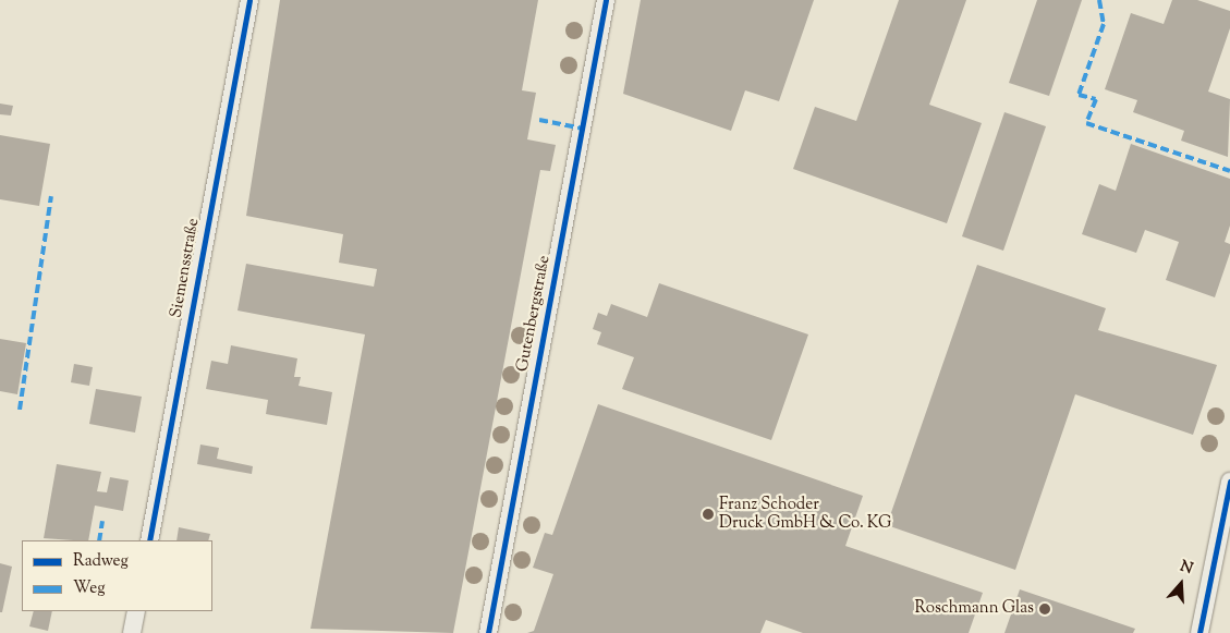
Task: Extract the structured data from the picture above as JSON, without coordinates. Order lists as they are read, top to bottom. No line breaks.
{"streets":{"street":["Siemensstraße","Gutenbergstraße"]},"places":["Franz Schoder Druck GmbH & Co. KG","Roschmann Glas"],"legend":["Radweg","Weg"],"north":"top"}
